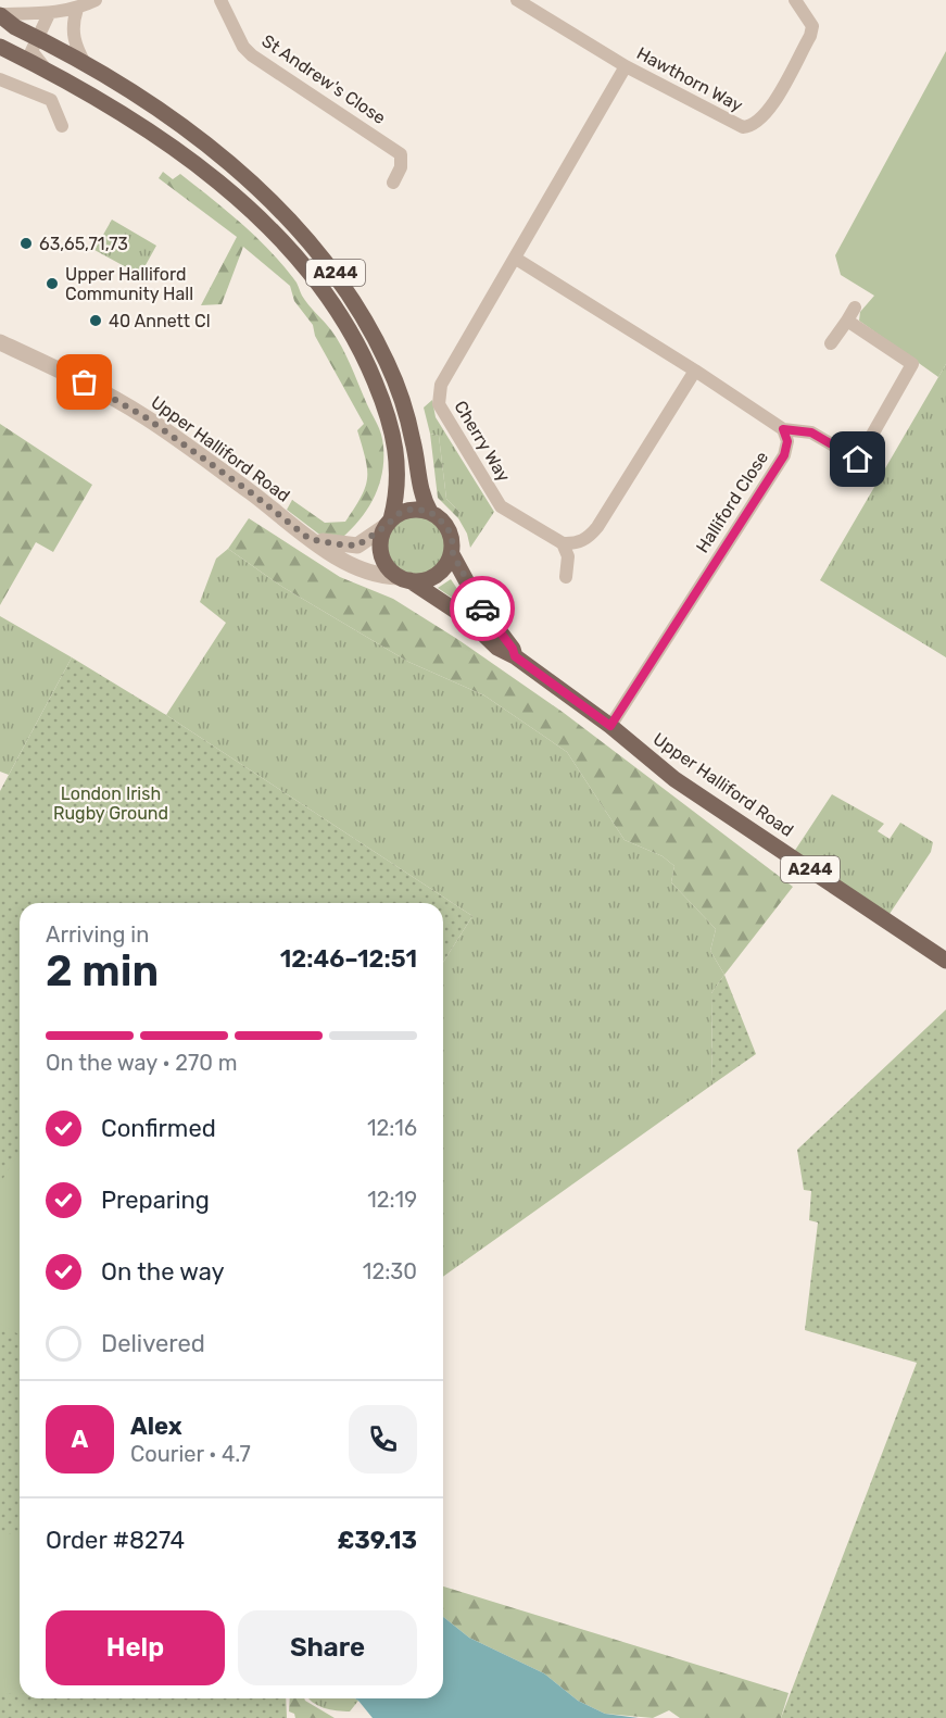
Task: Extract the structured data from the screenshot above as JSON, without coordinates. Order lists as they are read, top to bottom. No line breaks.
{"streets":{"main road":["A244","Upper Halliford Road"],"street":["St Andrew's Close","Hawthorn Way","Cherry Way","Halliford Close"]},"crossings":[["Hawthorn Way","Cherry Way"],["A244","Upper Halliford Road"],["Upper Halliford Road","Halliford Close"]],"parks":["London Irish Rugby Ground"],"places":["63,65,71,73","Upper Halliford Community Hall","40 Annett Cl"],"page":{"heading":["2 min","Arriving in","12:46–12:51"],"panel":["Alex","Courier · 4.7","Order #8274","£39.13"],"bar":"On the way · 270 m","list":[["Confirmed","12:16"],["Preparing","12:19"],["On the way","12:30"],"Delivered"],"round":"A","buttons":["Help","Share"]}}
